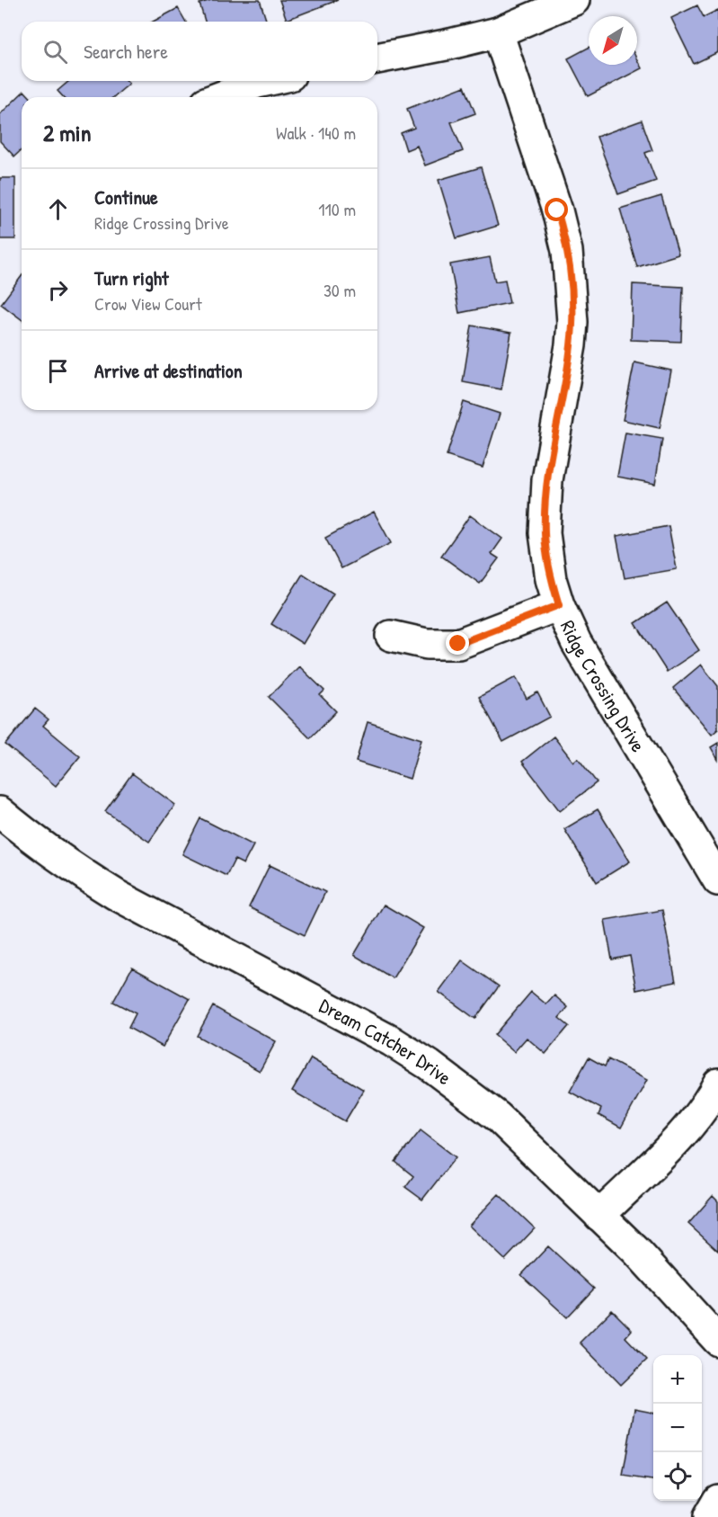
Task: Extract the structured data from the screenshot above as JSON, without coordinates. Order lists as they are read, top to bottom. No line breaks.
{"streets":{"street":["Ridge Crossing Drive","Dream Catcher Drive"]},"north":"bottom left","page":{"search":"Search here","heading":["2 min","Walk · 140 m"],"list":[["Continue","Ridge Crossing Drive","110 m"],["Turn right","Crow View Court","30 m"],"Arrive at destination"],"map_buttons":["+","−"]}}
